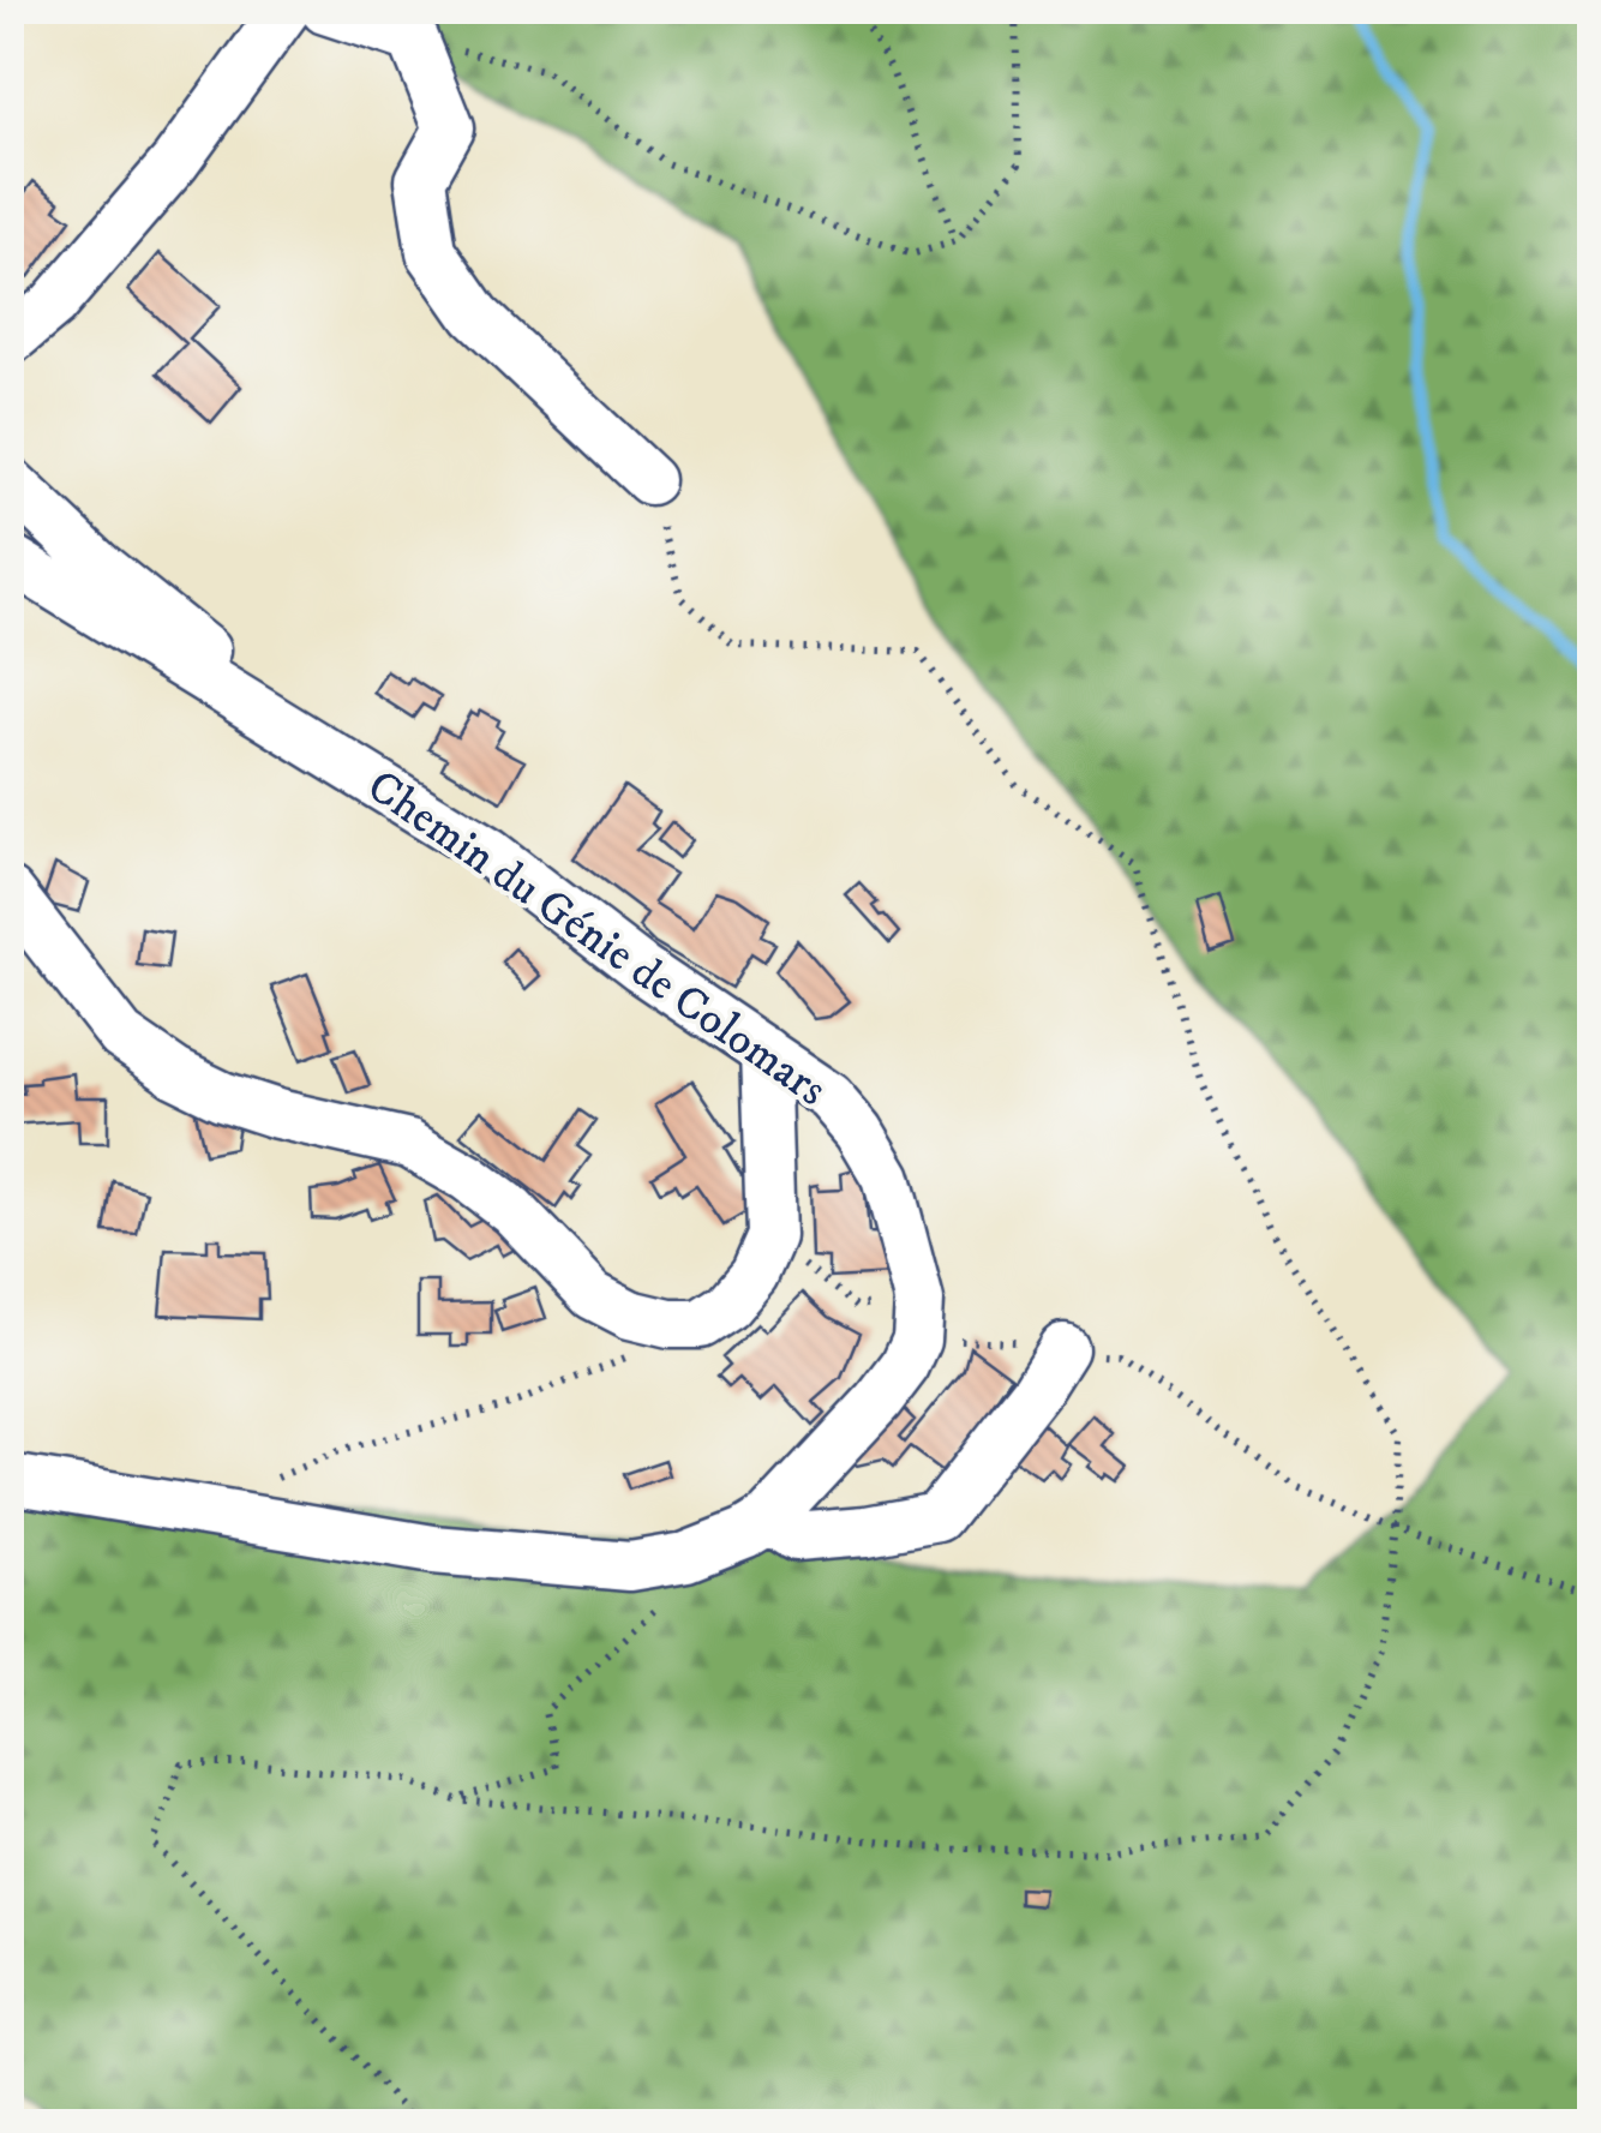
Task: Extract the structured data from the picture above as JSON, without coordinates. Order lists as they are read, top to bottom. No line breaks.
{"streets":{"street":["Chemin du Génie de Colomars"]}}
